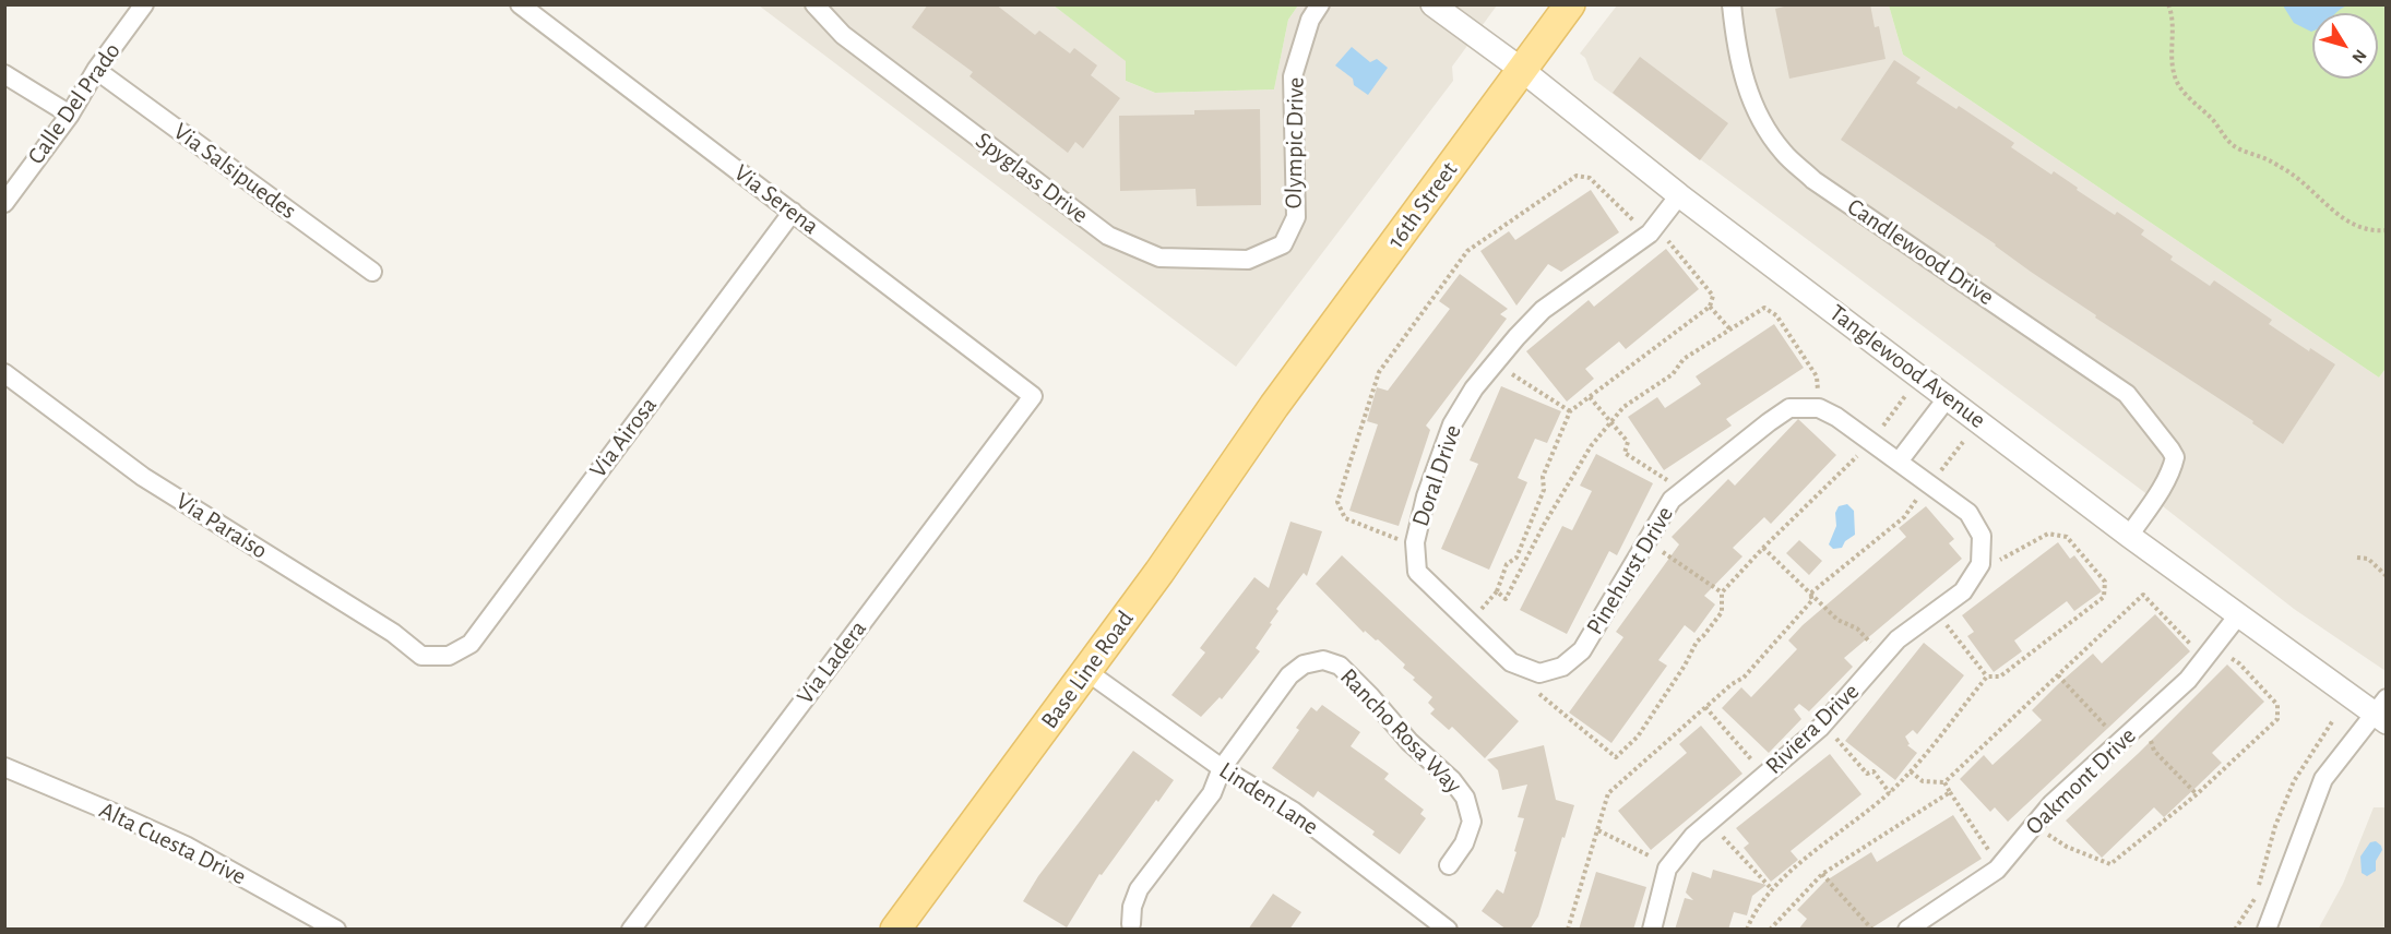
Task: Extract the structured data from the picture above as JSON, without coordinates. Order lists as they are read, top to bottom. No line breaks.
{"streets":{"main road":["16th Street","Base Line Road"],"street":["Calle Del Prado","Olympic Drive","Via Salsipuedes","Spyglass Drive","Via Serena","Candlewood Drive","Tanglewood Avenue","Via Airosa","Doral Drive","Via Paraiso","Pinehurst Drive","Via Ladera","Riviera Drive","Rancho Rosa Way","Oakmont Drive","Linden Lane","Alta Cuesta Drive"]},"crossings":[["Calle Del Prado","Via Salsipuedes"],["Olympic Drive","Spyglass Drive"],["Via Serena","Via Airosa"],["Via Serena","Via Ladera"],["16th Street","Tanglewood Avenue"],["16th Street","Base Line Road"],["Candlewood Drive","Tanglewood Avenue"],["Tanglewood Avenue","Doral Drive"],["Tanglewood Avenue","Oakmont Drive"],["Via Airosa","Via Paraiso"],["Doral Drive","Pinehurst Drive"],["Base Line Road","Linden Lane"],["Rancho Rosa Way","Linden Lane"]],"north":"bottom right"}
